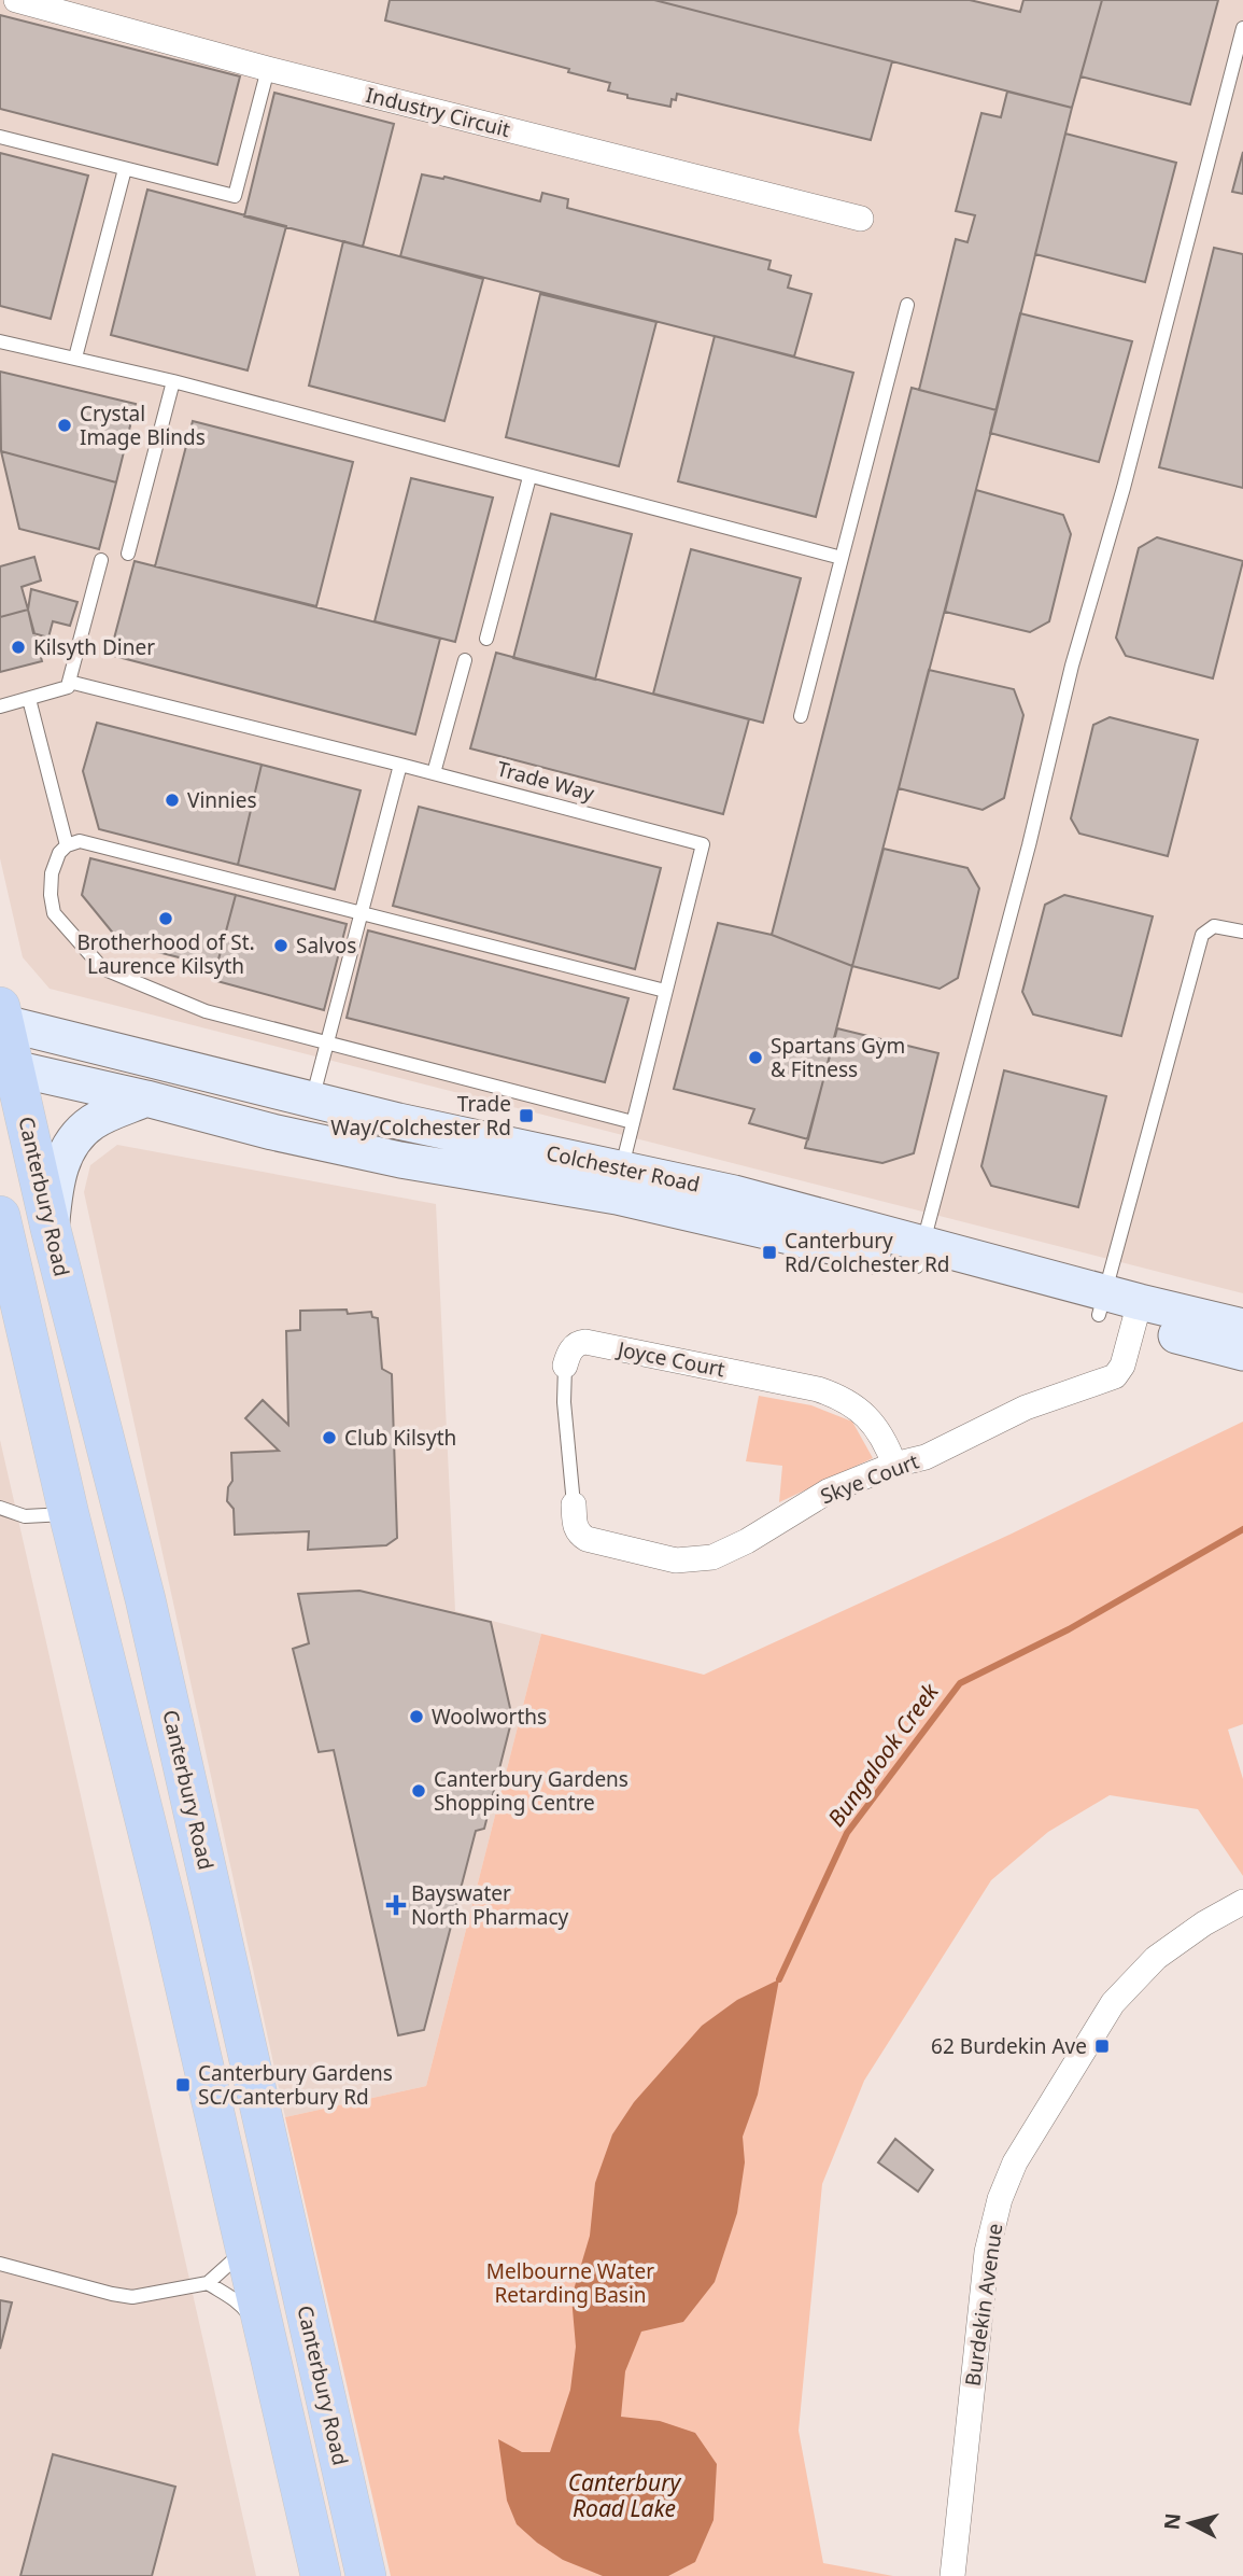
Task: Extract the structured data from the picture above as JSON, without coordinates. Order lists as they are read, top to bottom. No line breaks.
{"streets":{"main road":["Colchester Road","Canterbury Road"],"street":["Industry Circuit","Joyce Court","Skye Court","Burdekin Avenue"],"lane":["Trade Way"]},"crossings":[["Trade Way","Colchester Road"],["Colchester Road","Canterbury Road"],["Colchester Road","Skye Court"],["Joyce Court","Skye Court"]],"water":["Bungalook Creek","Canterbury Road Lake"],"parks":["Melbourne Water Retarding Basin"],"places":{"other":["Crystal Image Blinds","Kilsyth Diner","Vinnies","Brotherhood of St. Laurence Kilsyth","Salvos","Spartans Gym & Fitness","Club Kilsyth","Woolworths","Canterbury Gardens Shopping Centre"],"transit":["Trade Way/Colchester Rd","Canterbury Rd/Colchester Rd","62 Burdekin Ave","Canterbury Gardens SC/Canterbury Rd"],"health":["Bayswater North Pharmacy"]},"north":"left"}
